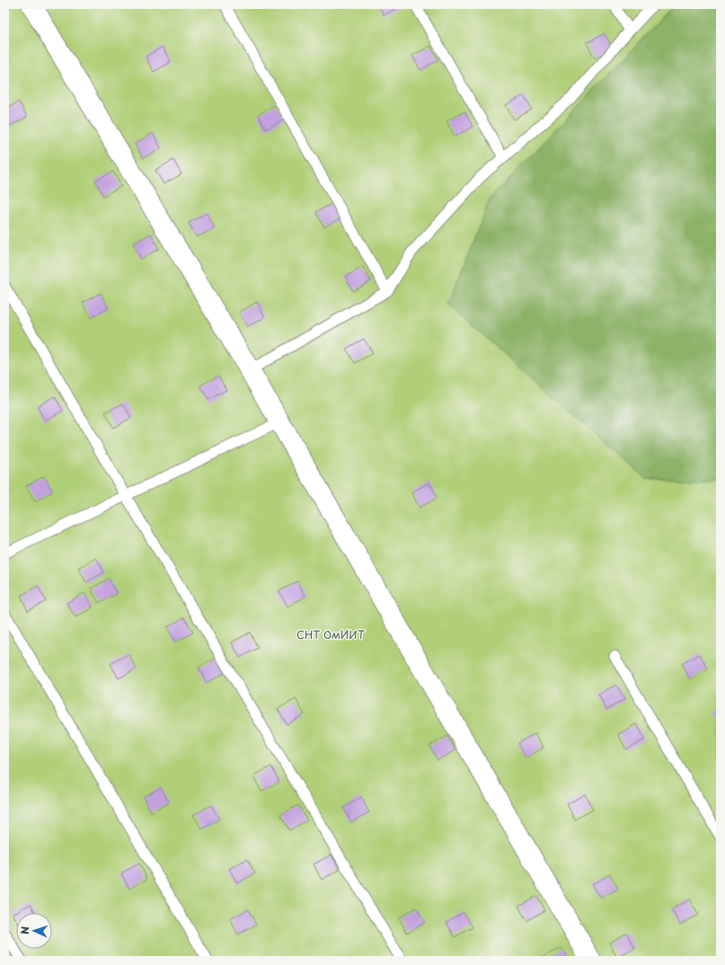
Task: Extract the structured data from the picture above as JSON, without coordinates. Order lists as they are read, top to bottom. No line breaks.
{"parks":["СНТ ОмИИТ"],"north":"left"}
